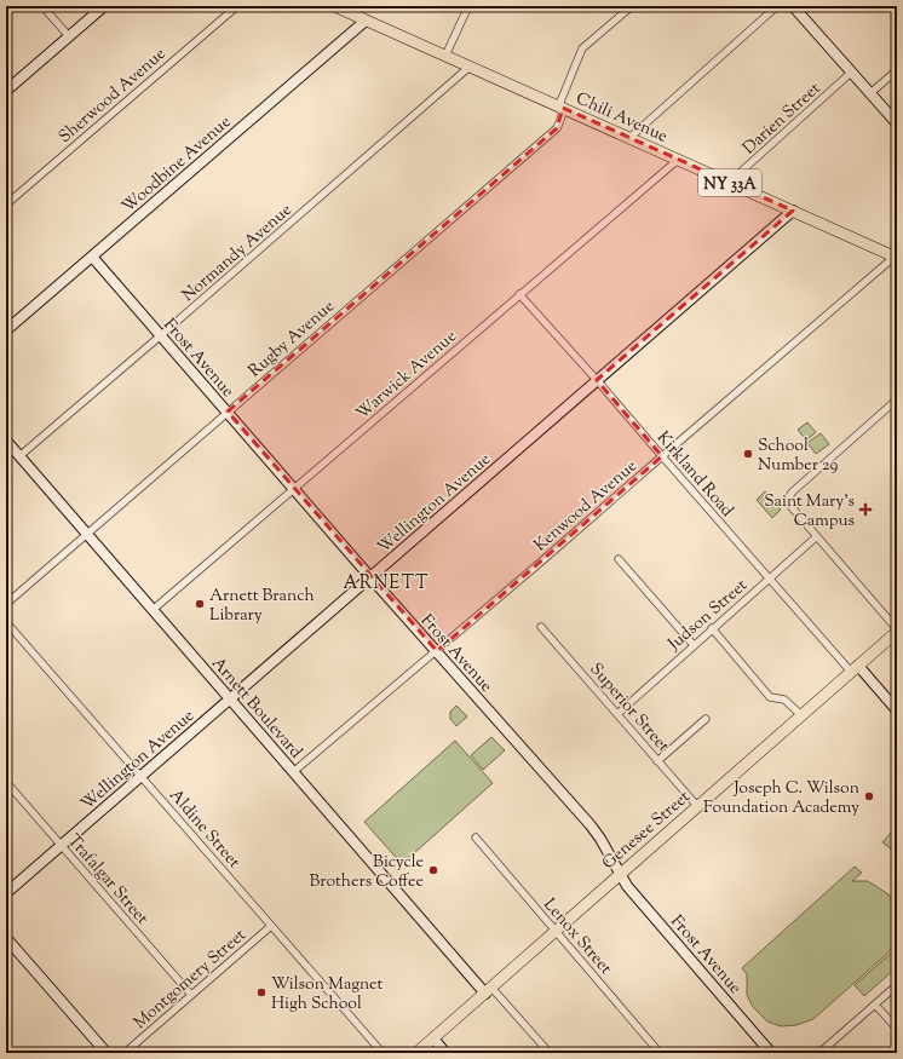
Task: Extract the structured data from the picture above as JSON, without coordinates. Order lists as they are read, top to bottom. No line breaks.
{"streets":{"main road":["Chili Avenue","NY 33A","Genesee Street"],"street":["Sherwood Avenue","Darien Street","Woodbine Avenue","Normandy Avenue","Rugby Avenue","Frost Avenue","Warwick Avenue","Kirkland Road","Wellington Avenue","Kenwood Avenue","Judson Street","Arnett Boulevard","Superior Street","Aldine Street","Trafalgar Street","Lenox Street","Montgomery Street"]},"crossings":[["Chili Avenue","Darien Street"],["Chili Avenue","Woodbine Avenue"],["Chili Avenue","Normandy Avenue"],["Chili Avenue","Rugby Avenue"],["Chili Avenue","Warwick Avenue"],["Chili Avenue","Wellington Avenue"],["Chili Avenue","Kenwood Avenue"],["Woodbine Avenue","Frost Avenue"],["Normandy Avenue","Frost Avenue"],["Normandy Avenue","Arnett Boulevard"],["Rugby Avenue","Frost Avenue"],["Rugby Avenue","Arnett Boulevard"],["Frost Avenue","Warwick Avenue"],["Frost Avenue","Wellington Avenue"],["Frost Avenue","Kenwood Avenue"],["Frost Avenue","Genesee Street"],["Warwick Avenue","Kirkland Road"],["Warwick Avenue","Arnett Boulevard"],["Kirkland Road","Wellington Avenue"],["Kirkland Road","Kenwood Avenue"],["Kirkland Road","Judson Street"],["Kirkland Road","Genesee Street"],["Wellington Avenue","Arnett Boulevard"],["Wellington Avenue","Aldine Street"],["Wellington Avenue","Trafalgar Street"],["Kenwood Avenue","Arnett Boulevard"],["Judson Street","Superior Street"],["Arnett Boulevard","Genesee Street"],["Superior Street","Genesee Street"],["Aldine Street","Montgomery Street"],["Genesee Street","Lenox Street"],["Trafalgar Street","Montgomery Street"]],"districts":["ARNETT"],"places":{"other":["School Number 29","Arnett Branch Library","Joseph C. Wilson Foundation Academy","Bicycle Brothers Coffee","Wilson Magnet High School"],"health":["Saint Mary's Campus"]}}
